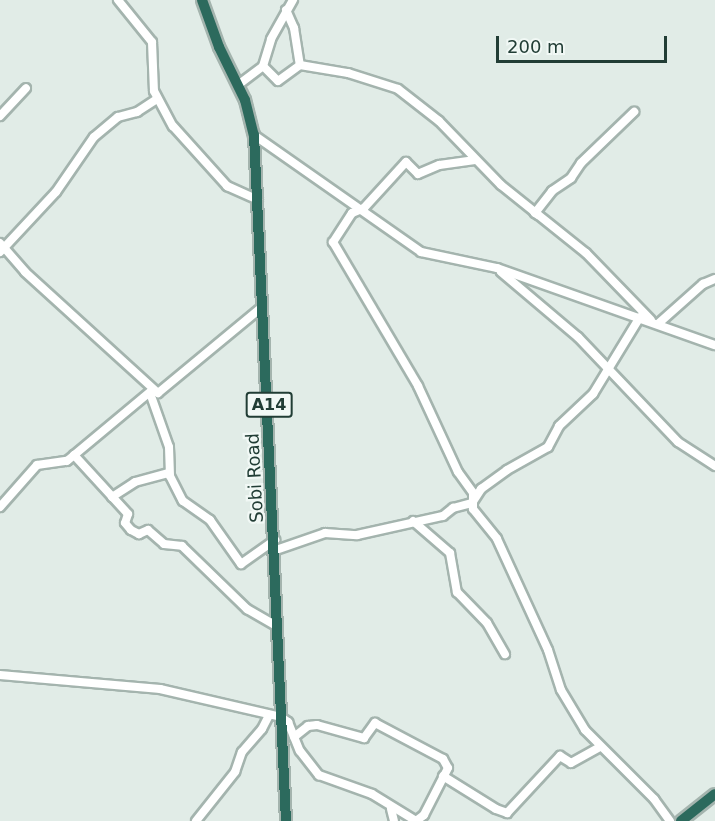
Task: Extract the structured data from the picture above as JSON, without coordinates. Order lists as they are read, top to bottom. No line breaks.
{"streets":{"highway":["A14","Sobi Road"]},"scale_bar":"200 m"}
